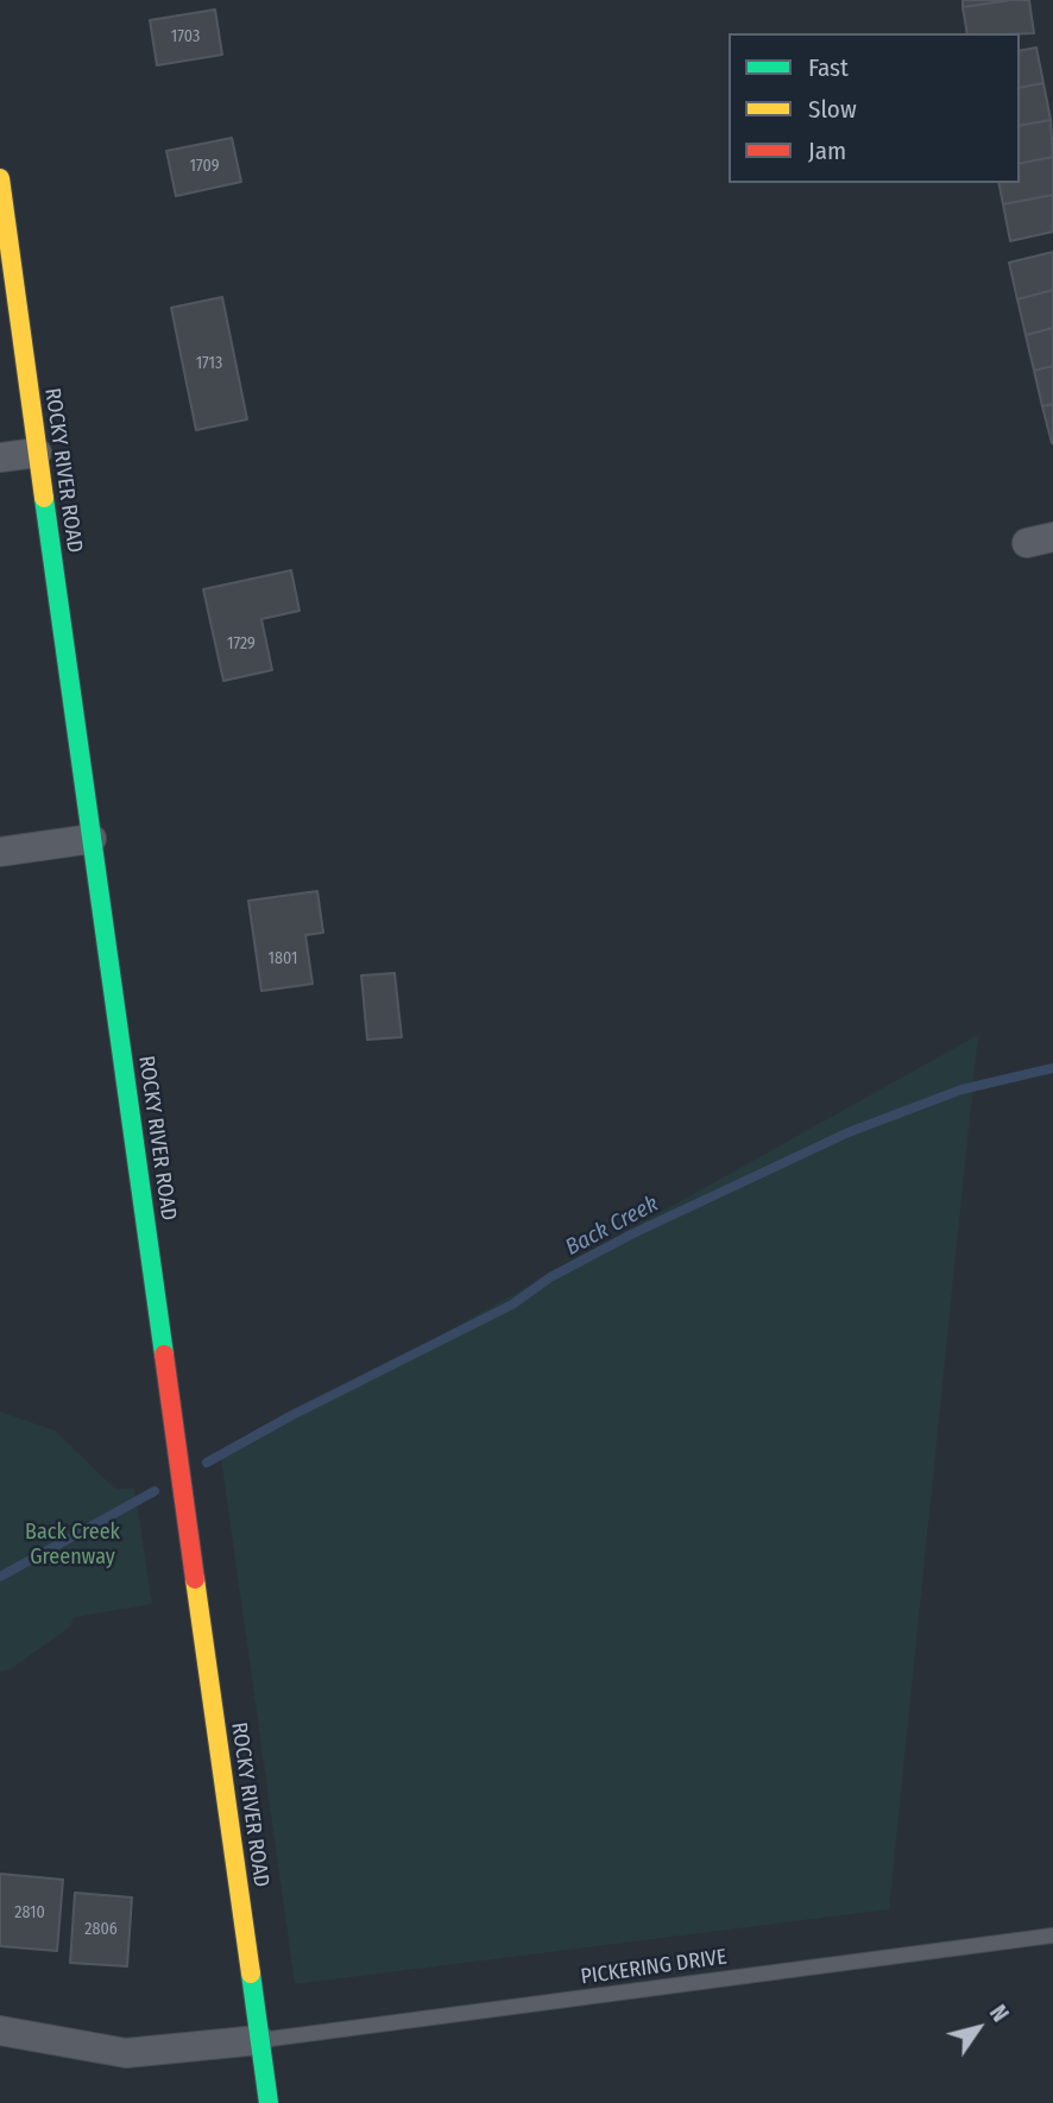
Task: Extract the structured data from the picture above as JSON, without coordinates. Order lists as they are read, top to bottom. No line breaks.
{"streets":{"street":["ROCKY RIVER ROAD"],"lane":["PICKERING DRIVE"]},"crossings":[["ROCKY RIVER ROAD","PICKERING DRIVE"]],"water":["Back Creek"],"parks":["Back Creek Greenway"],"house_numbers":["1703","1709","1713","1729","1801","2810","2806"],"legend":["Fast","Slow","Jam"],"north":"top right"}
